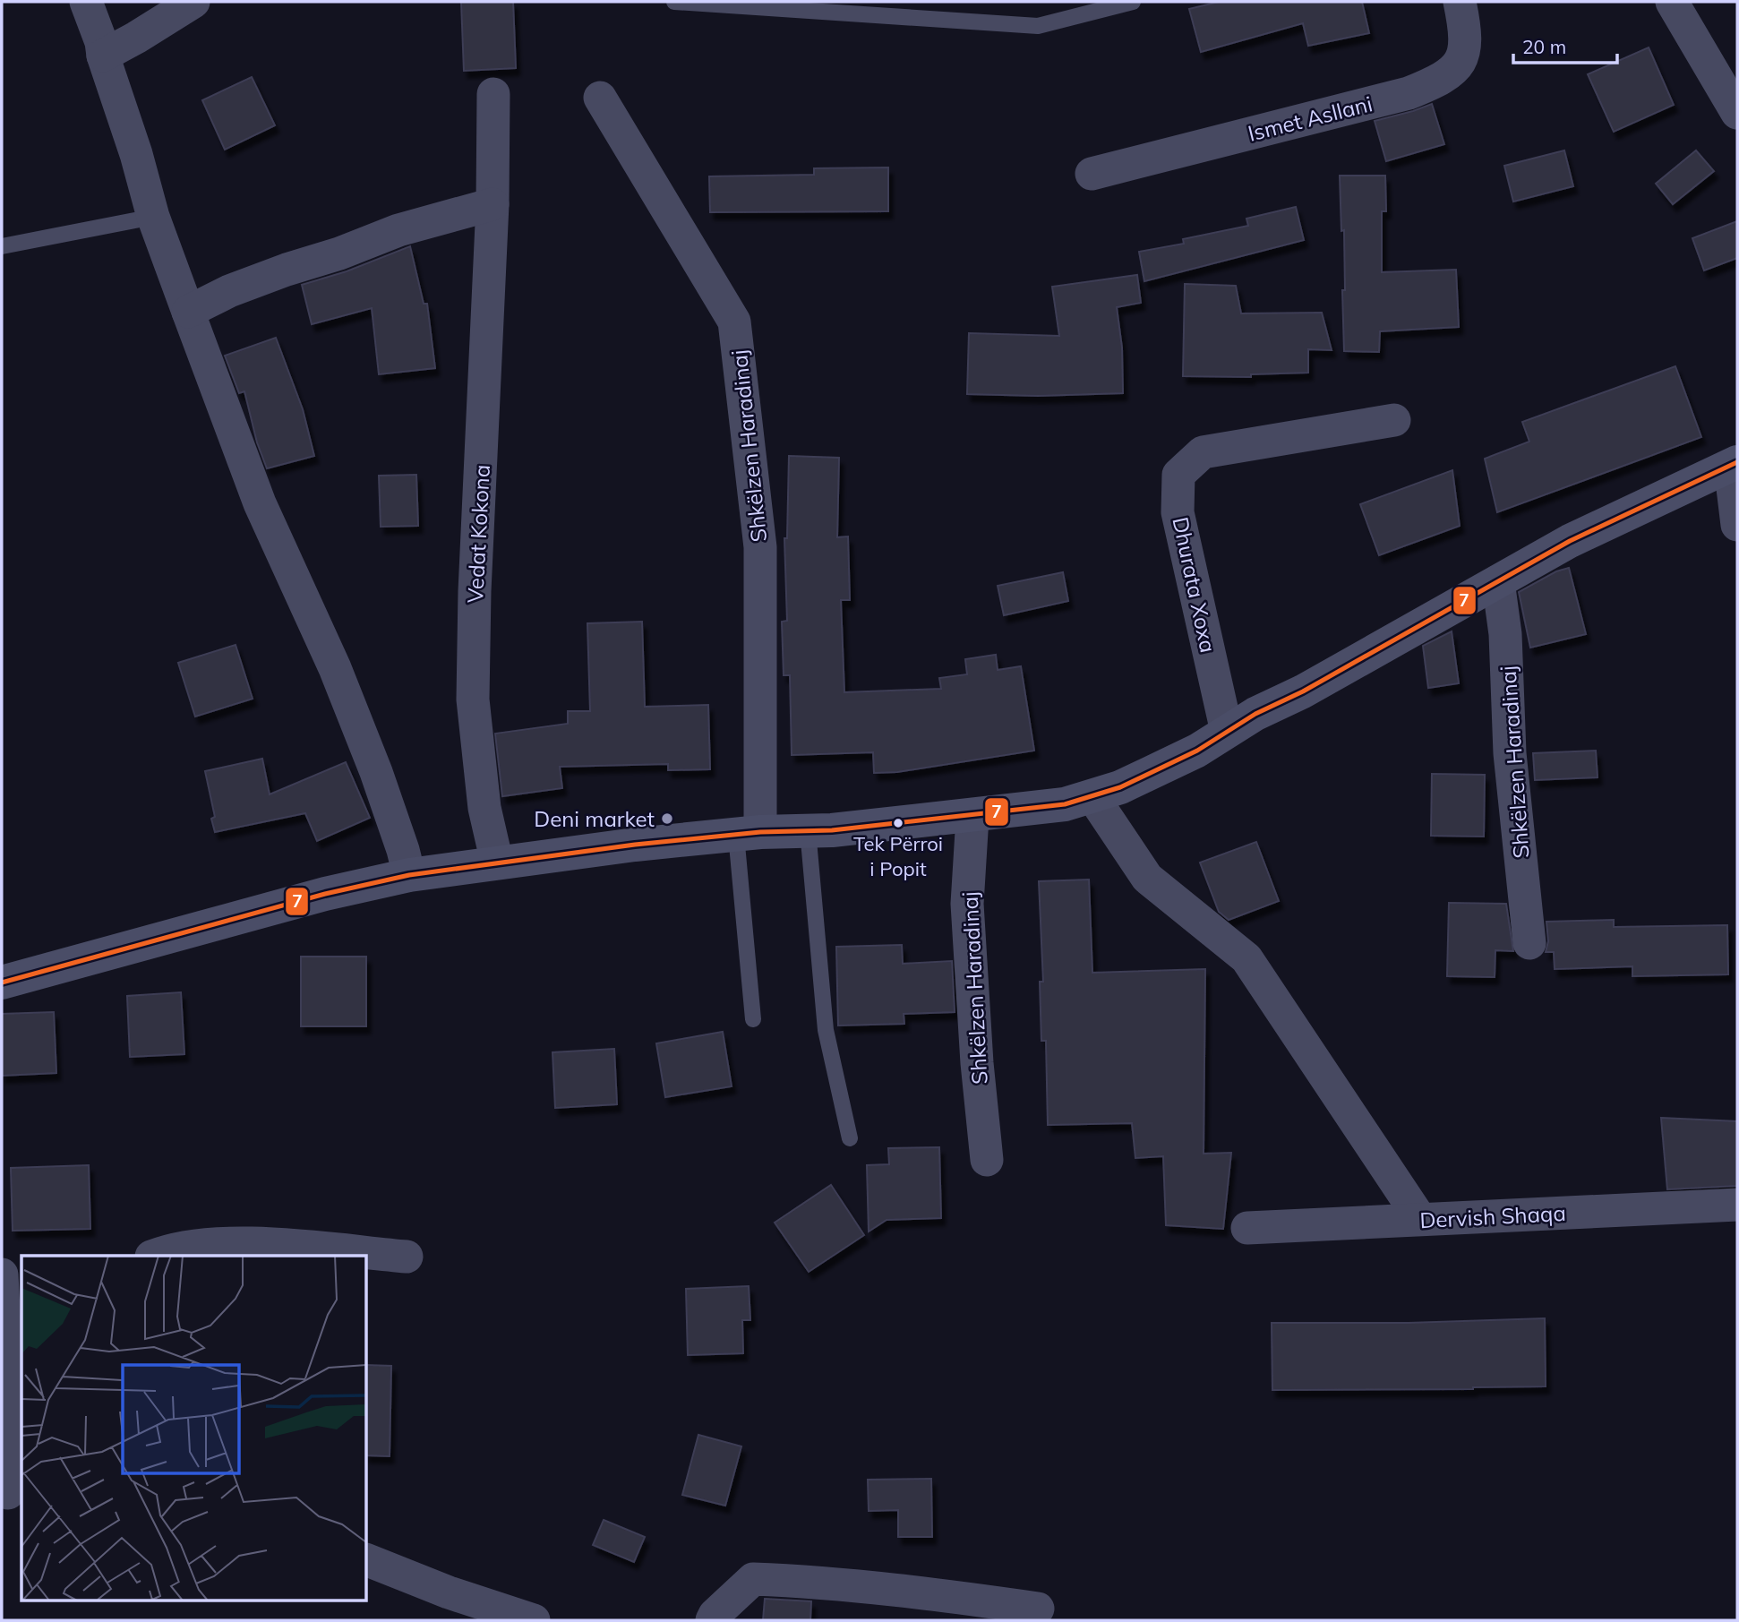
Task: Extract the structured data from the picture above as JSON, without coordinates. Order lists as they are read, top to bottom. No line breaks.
{"streets":{"street":["Ismet Asllani","Shkëlzen Haradinaj","Vedat Kokona","Dhurata Xoxa","Dervish Shaqa"]},"places":["Deni market","Tek Përroi i Popit"],"lines":["transit line 7"],"scale_bar":"20 m"}
